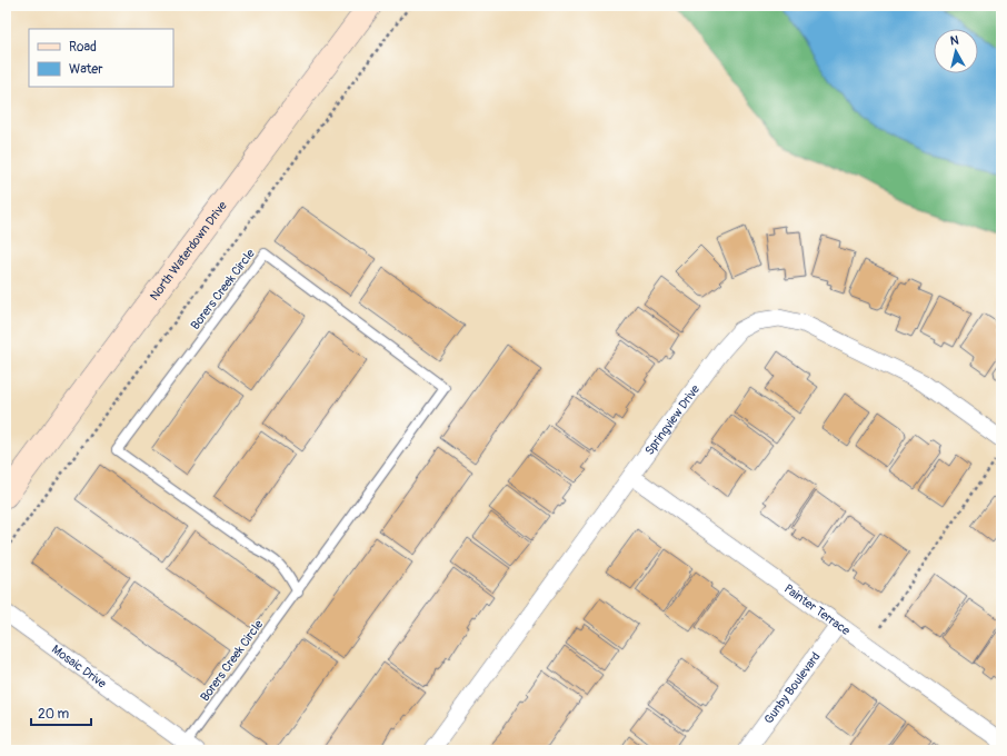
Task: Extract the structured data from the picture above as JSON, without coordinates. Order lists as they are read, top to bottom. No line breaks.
{"streets":{"main road":["North Waterdown Drive"],"street":["Springview Drive","Painter Terrace","Mosaic Drive","Gunby Boulevard"],"lane":["Borers Creek Circle"]},"crossings":[["Borers Creek Circle","Mosaic Drive"],["Springview Drive","Painter Terrace"],["Painter Terrace","Gunby Boulevard"]],"legend":["Road","Water"],"scale_bar":"20 m","north":"top"}
